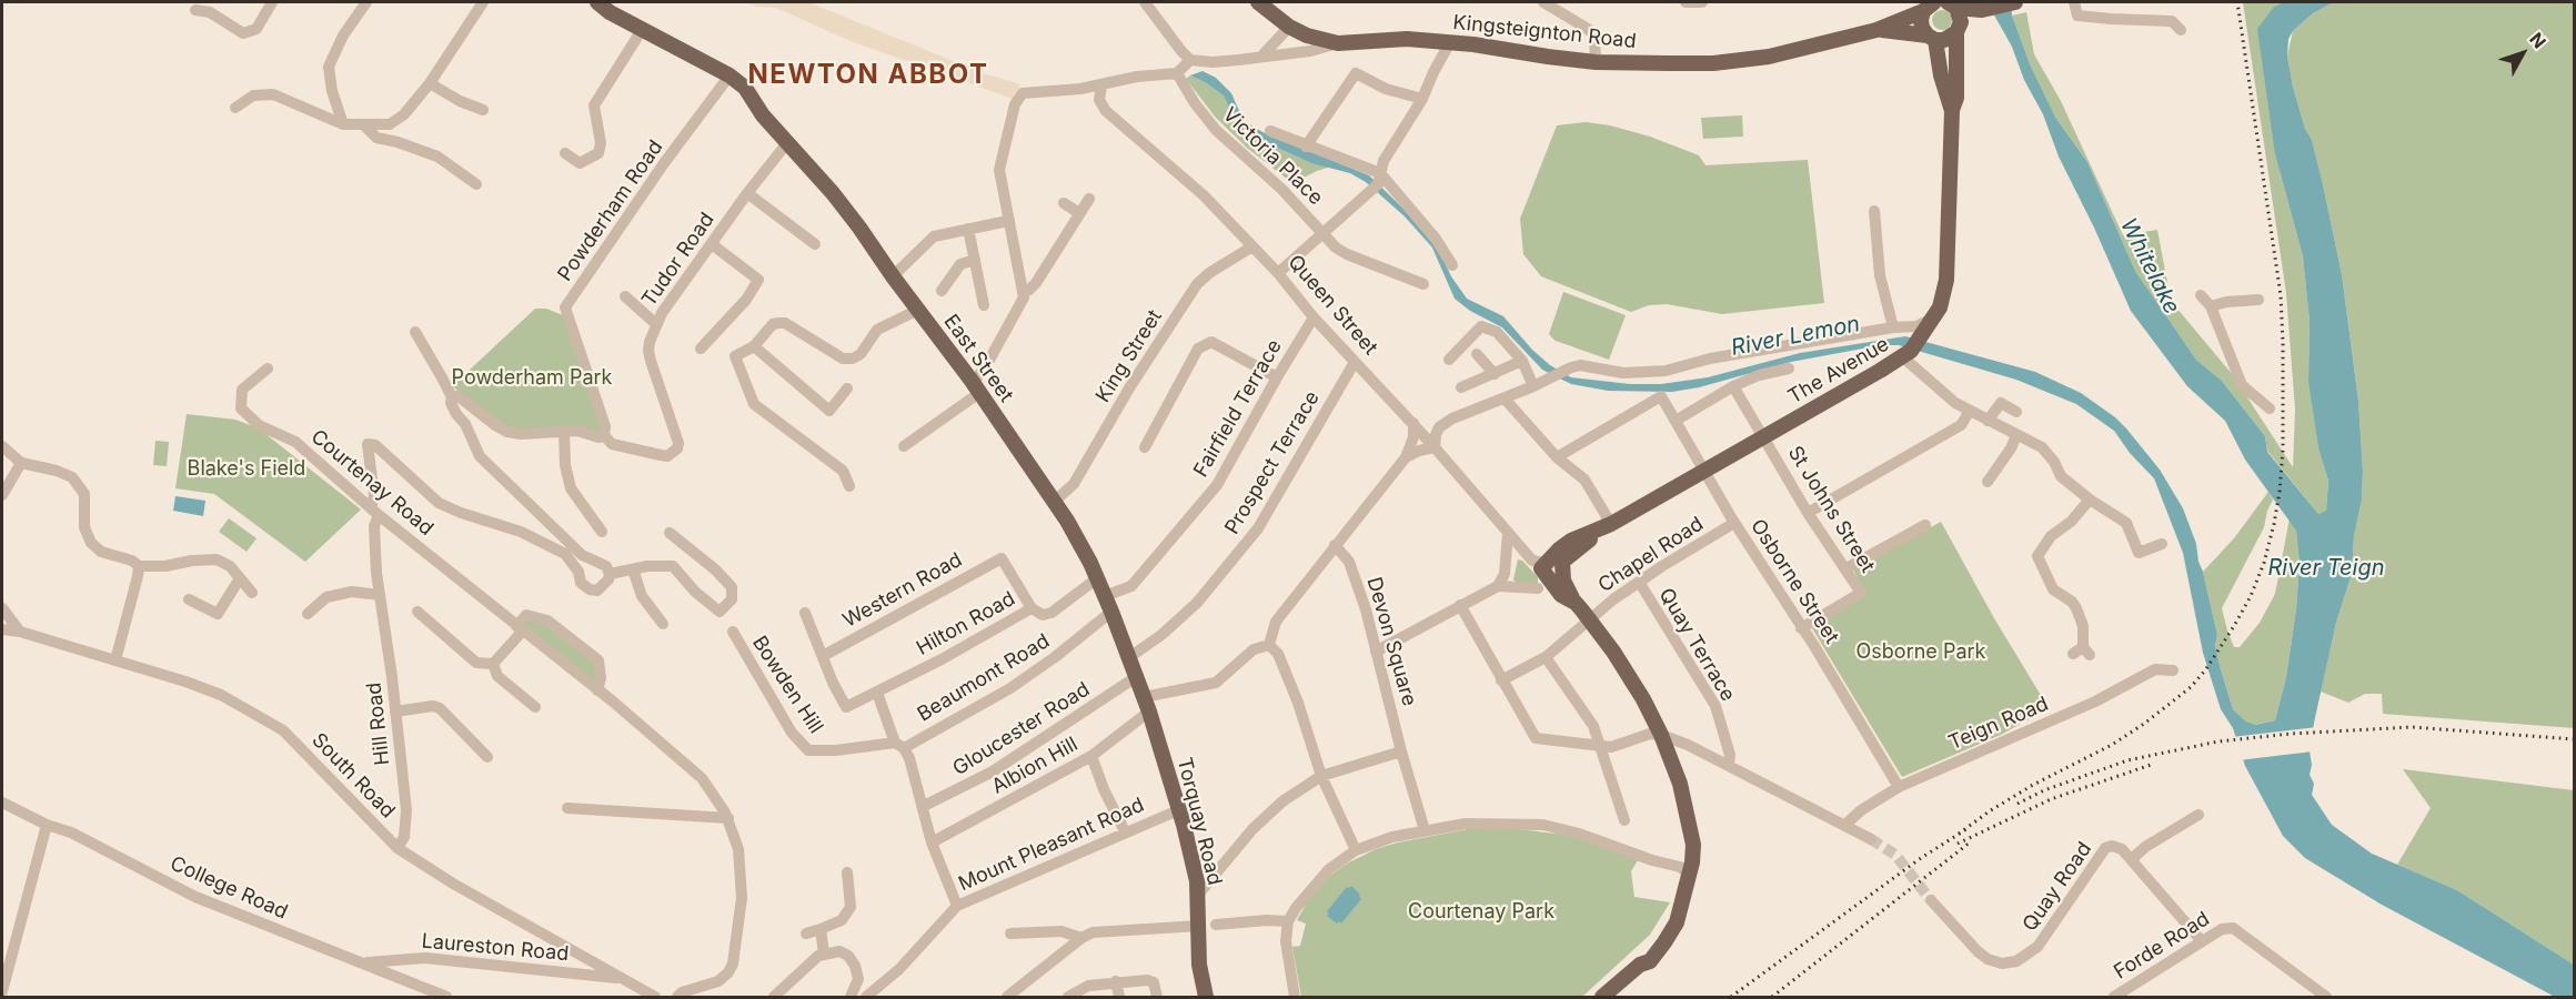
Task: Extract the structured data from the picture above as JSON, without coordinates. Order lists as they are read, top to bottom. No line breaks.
{"streets":{"main road":["Kingsteignton Road","Queen Street","East Street","The Avenue","Torquay Road"],"street":["Victoria Place","Powderham Road","Tudor Road","King Street","Fairfield Terrace","Prospect Terrace","Courtenay Road","St Johns Street","Chapel Road","Osborne Street","Western Road","Hilton Road","Devon Square","Quay Terrace","Beaumont Road","Bowden Hill","Hill Road","Teign Road","Gloucester Road","Albion Hill","South Road","Mount Pleasant Road","Quay Road","College Road","Forde Road","Laureston Road"]},"crossings":[["Kingsteignton Road","The Avenue"],["Powderham Road","Tudor Road"],["Powderham Road","East Street"],["Tudor Road","East Street"],["Queen Street","King Street"],["Queen Street","The Avenue"],["Queen Street","Fairfield Terrace"],["Queen Street","Prospect Terrace"],["Queen Street","Chapel Road"],["King Street","East Street"],["East Street","Fairfield Terrace"],["East Street","Prospect Terrace"],["East Street","Hilton Road"],["East Street","Beaumont Road"],["East Street","Gloucester Road"],["East Street","Albion Hill"],["East Street","Torquay Road"],["The Avenue","St Johns Street"],["The Avenue","Osborne Street"],["Courtenay Road","Hill Road"],["St Johns Street","Osborne Street"],["Chapel Road","Osborne Street"],["Chapel Road","Quay Terrace"],["Osborne Street","Teign Road"],["Western Road","Hilton Road"],["Beaumont Road","Bowden Hill"],["Hill Road","South Road"],["Albion Hill","Torquay Road"],["South Road","Laureston Road"],["College Road","Laureston Road"]],"districts":["NEWTON ABBOT"],"water":["Whitelake","River Lemon","River Teign"],"parks":["Powderham Park","Blake's Field","Osborne Park","Courtenay Park"],"north":"top right"}
